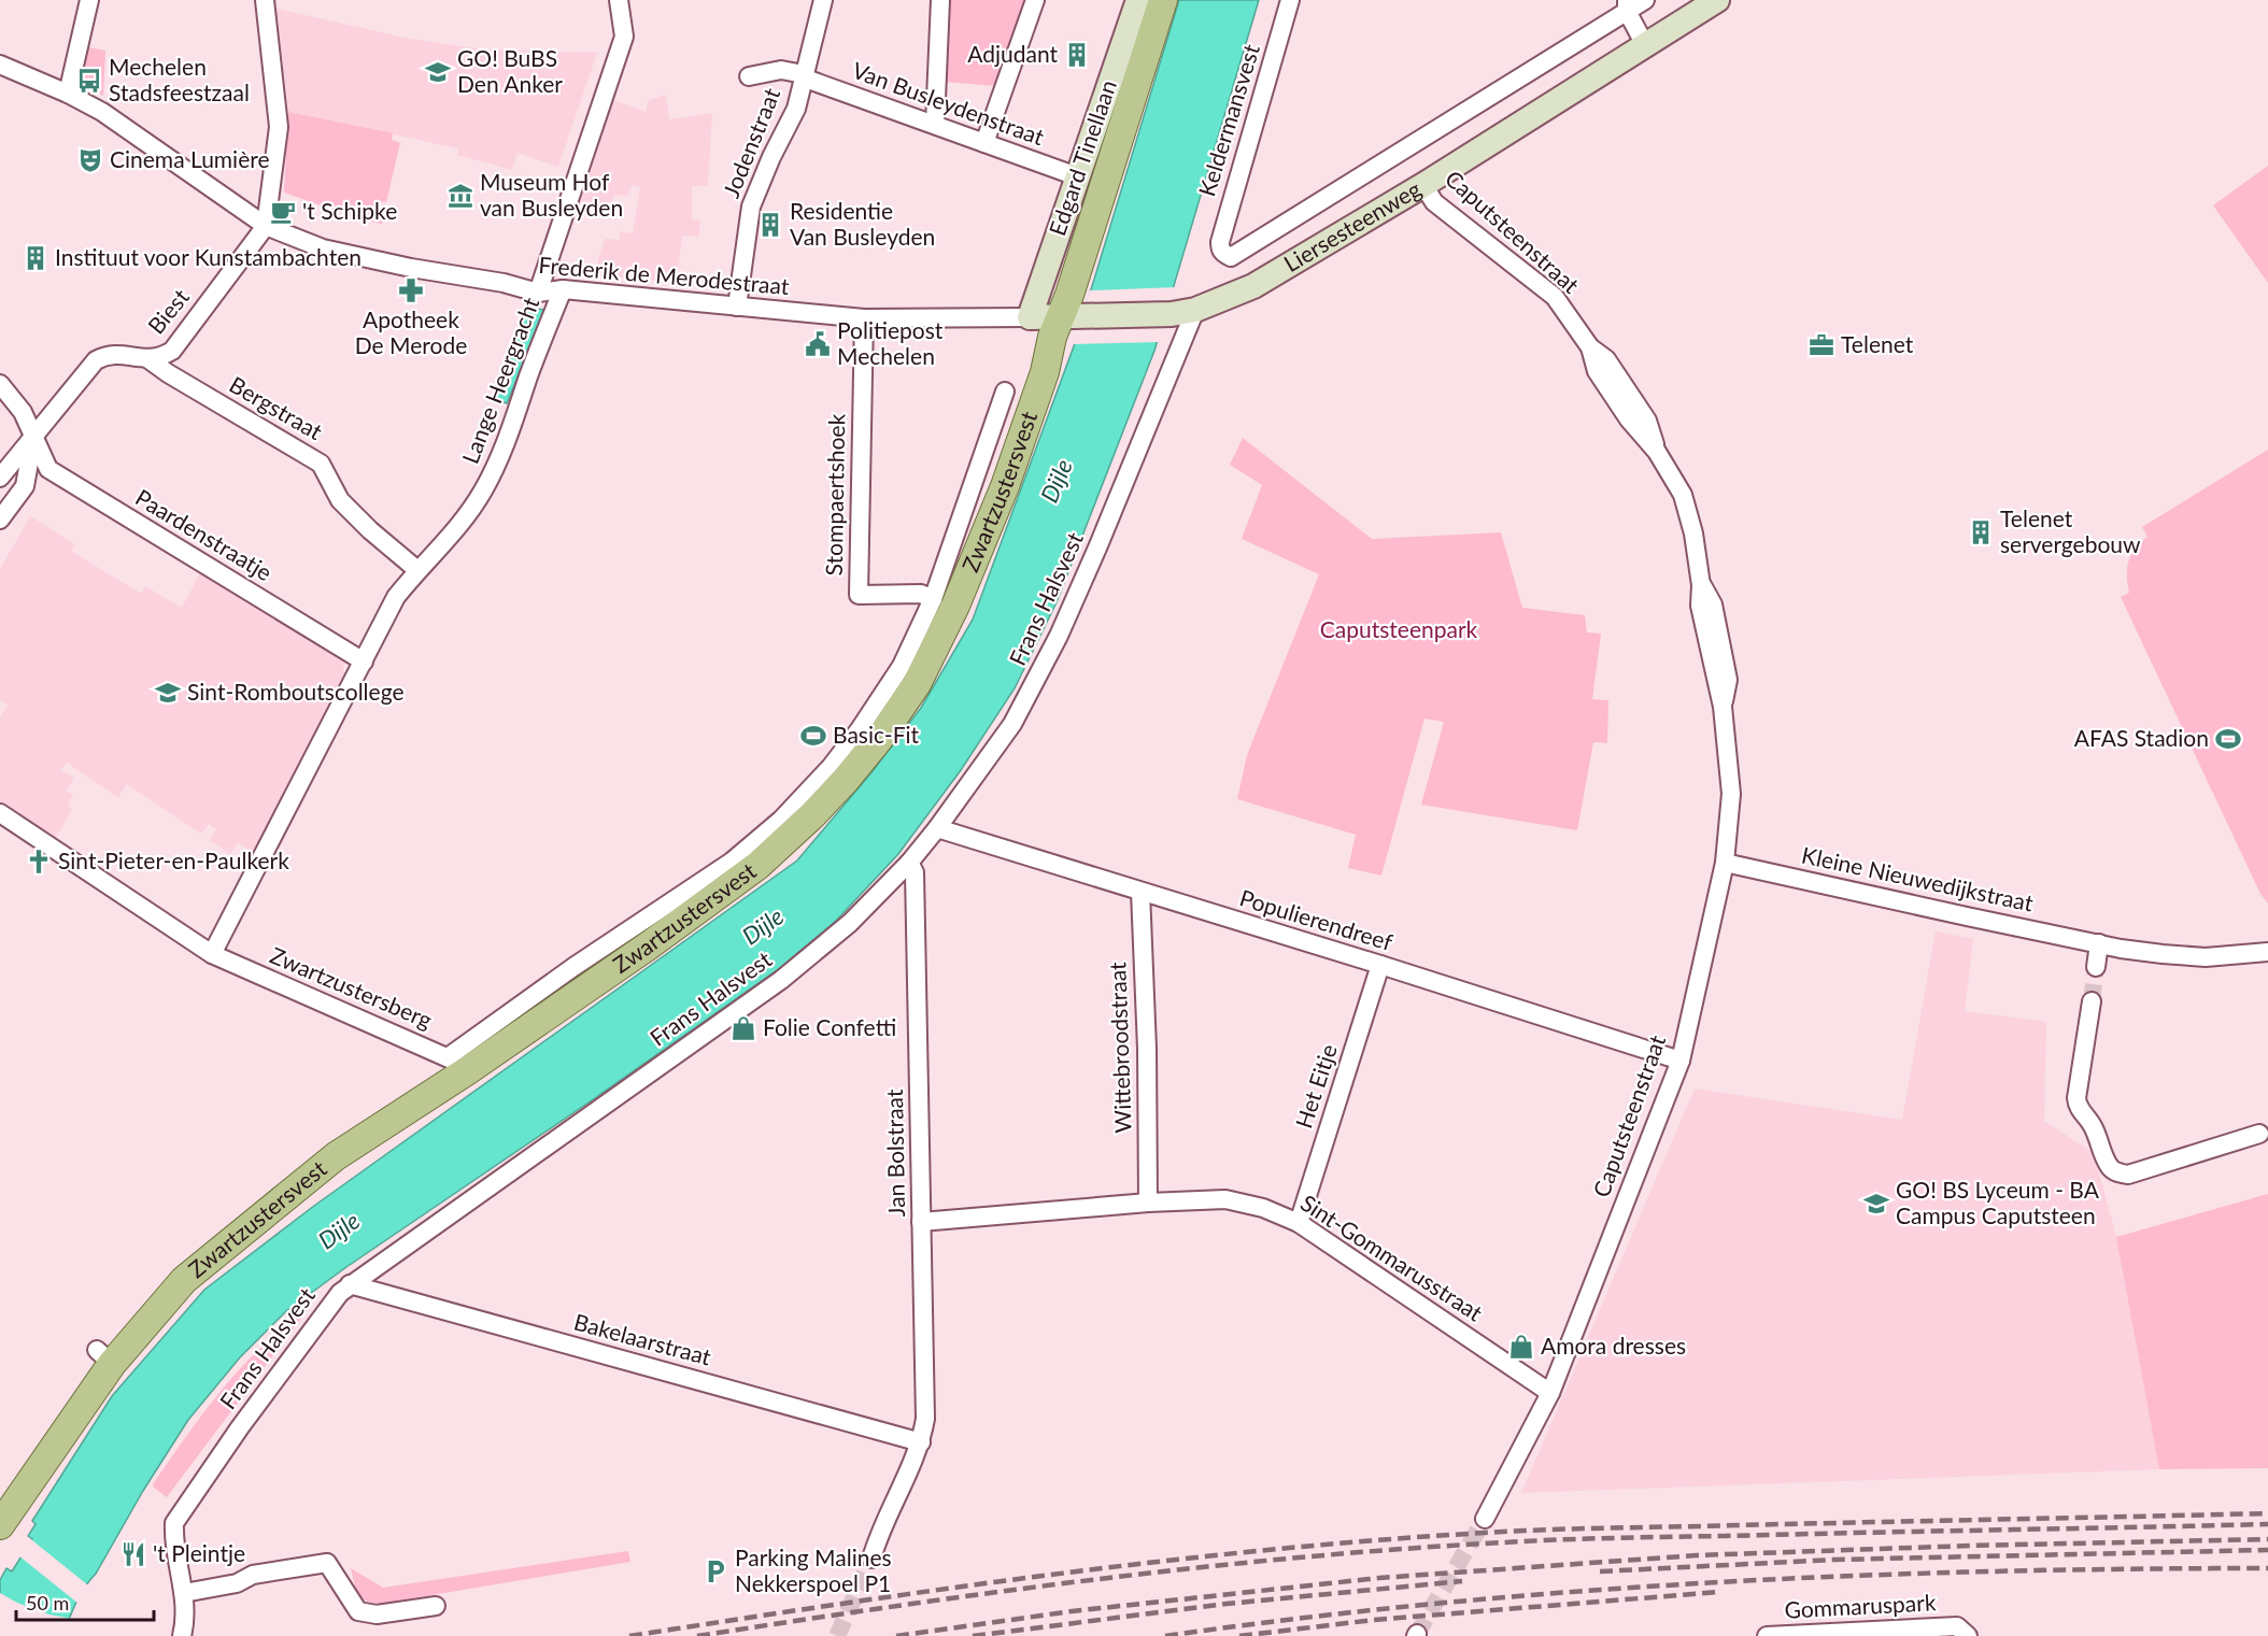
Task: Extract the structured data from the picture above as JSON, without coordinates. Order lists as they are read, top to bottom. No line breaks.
{"streets":{"main road":["Edgard Tinellaan","Liersesteenweg","Zwartzustersvest"],"street":["Van Busleydenstraat","Keldermansvest","Jodenstraat","Caputsteenstraat","Frederik de Merodestraat","Biest","Lange Heergracht","Bergstraat","Stompaertshoek","Paardenstraatje","Frans Halsvest","Kleine Nieuwedijkstraat","Populierendreef","Zwartzustersberg","Wittebroodstraat","Het Eitje","Jan Bolstraat","Sint-Gommarusstraat","Bakelaarstraat","Gommaruspark"]},"crossings":[["Van Busleydenstraat","Jodenstraat"],["Van Busleydenstraat","Edgard Tinellaan"],["Keldermansvest","Liersesteenweg"],["Jodenstraat","Frederik de Merodestraat"],["Edgard Tinellaan","Liersesteenweg"],["Edgard Tinellaan","Frederik de Merodestraat"],["Edgard Tinellaan","Zwartzustersvest"],["Liersesteenweg","Caputsteenstraat"],["Liersesteenweg","Frederik de Merodestraat"],["Liersesteenweg","Zwartzustersvest"],["Liersesteenweg","Frans Halsvest"],["Caputsteenstraat","Kleine Nieuwedijkstraat"],["Caputsteenstraat","Populierendreef"],["Caputsteenstraat","Sint-Gommarusstraat"],["Frederik de Merodestraat","Biest"],["Frederik de Merodestraat","Lange Heergracht"],["Frederik de Merodestraat","Stompaertshoek"],["Biest","Bergstraat"],["Biest","Paardenstraatje"],["Lange Heergracht","Bergstraat"],["Lange Heergracht","Paardenstraatje"],["Lange Heergracht","Zwartzustersberg"],["Zwartzustersvest","Stompaertshoek"],["Zwartzustersvest","Zwartzustersberg"],["Frans Halsvest","Populierendreef"],["Frans Halsvest","Jan Bolstraat"],["Frans Halsvest","Bakelaarstraat"],["Populierendreef","Wittebroodstraat"],["Populierendreef","Het Eitje"],["Wittebroodstraat","Sint-Gommarusstraat"],["Het Eitje","Sint-Gommarusstraat"],["Jan Bolstraat","Sint-Gommarusstraat"],["Jan Bolstraat","Bakelaarstraat"]],"water":["Dijle"],"parks":["Caputsteenpark"],"places":{"building":["Adjudant","Residentie Van Busleyden","Instituut voor Kunstambachten","Telenet servergebouw"],"school or university":["GO! BuBS Den Anker","Sint-Romboutscollege","GO! BS Lyceum - BA Campus Caputsteen"],"bus stop":["Mechelen Stadsfeestzaal"],"theatre":["Cinema Lumière"],"museum":["Museum Hof van Busleyden"],"cafe":["'t Schipke"],"pharmacy":["Apotheek De Merode"],"public building":["Politiepost Mechelen"],"office":["Telenet"],"sports":["Basic-Fit","AFAS Stadion"],"church":["Sint-Pieter-en-Paulkerk"],"shop":["Folie Confetti","Amora dresses"],"restaurant":["'t Pleintje"],"parking":["Parking Malines Nekkerspoel P1"]},"scale_bar":"50 m"}
